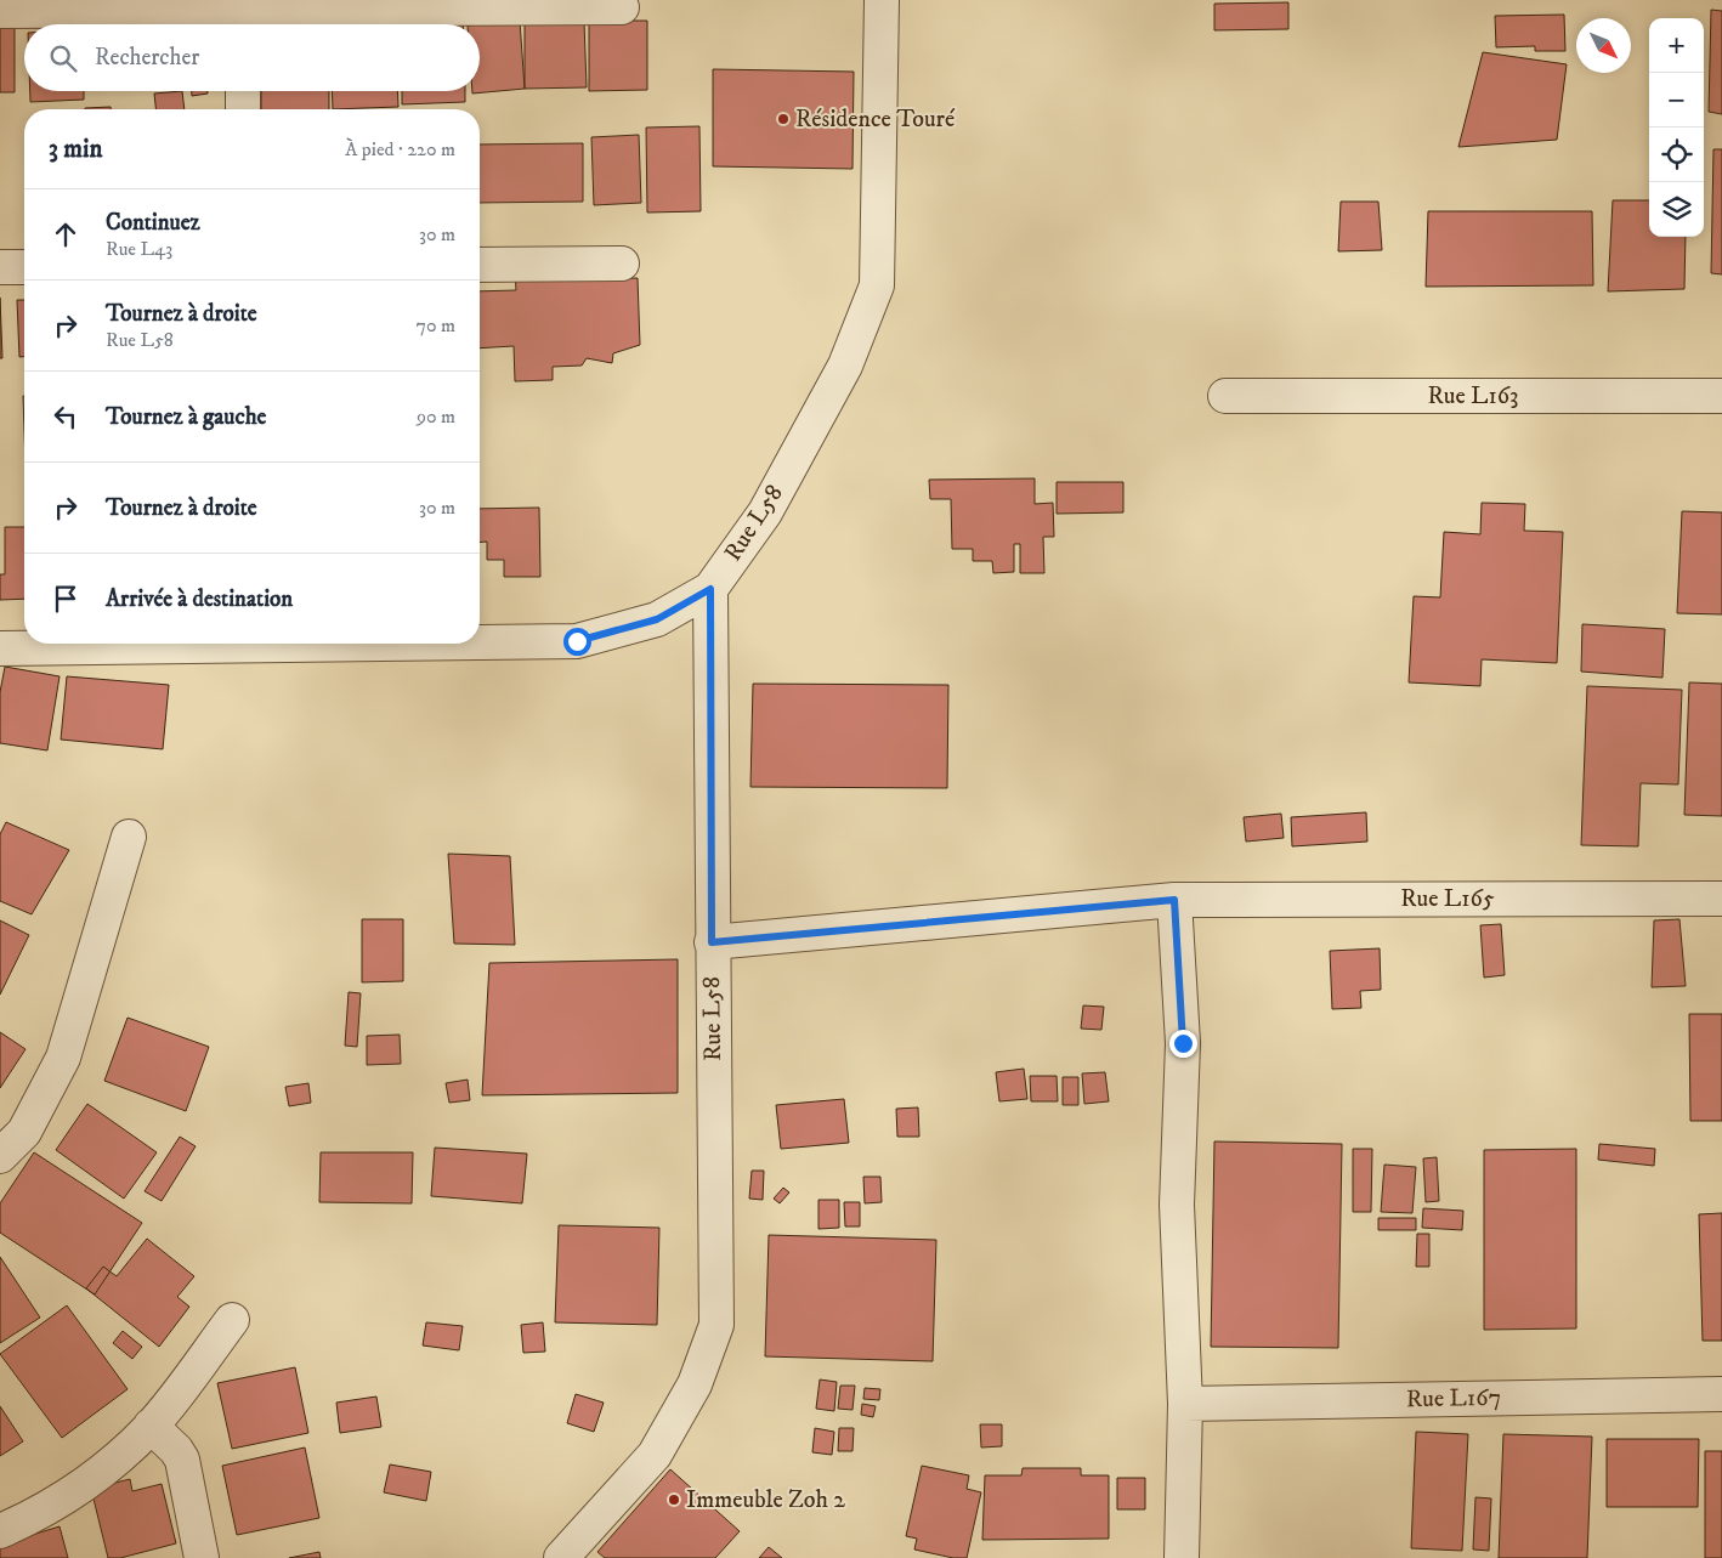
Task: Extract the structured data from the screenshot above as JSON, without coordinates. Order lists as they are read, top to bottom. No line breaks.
{"streets":{"street":["Rue L163","Rue L58","Rue L165","Rue L167"]},"crossings":[["Rue L58","Rue L165"]],"places":["Résidence Touré","Immeuble Zoh 2"],"north":"bottom right","page":{"map_buttons":["+","−"],"search":"Rechercher","heading":["3 min","À pied · 220 m"],"list":[["Continuez","Rue L43","30 m"],["Tournez à droite","Rue L58","70 m"],["Tournez à gauche","90 m"],["Tournez à droite","30 m"],"Arrivée à destination"]}}
